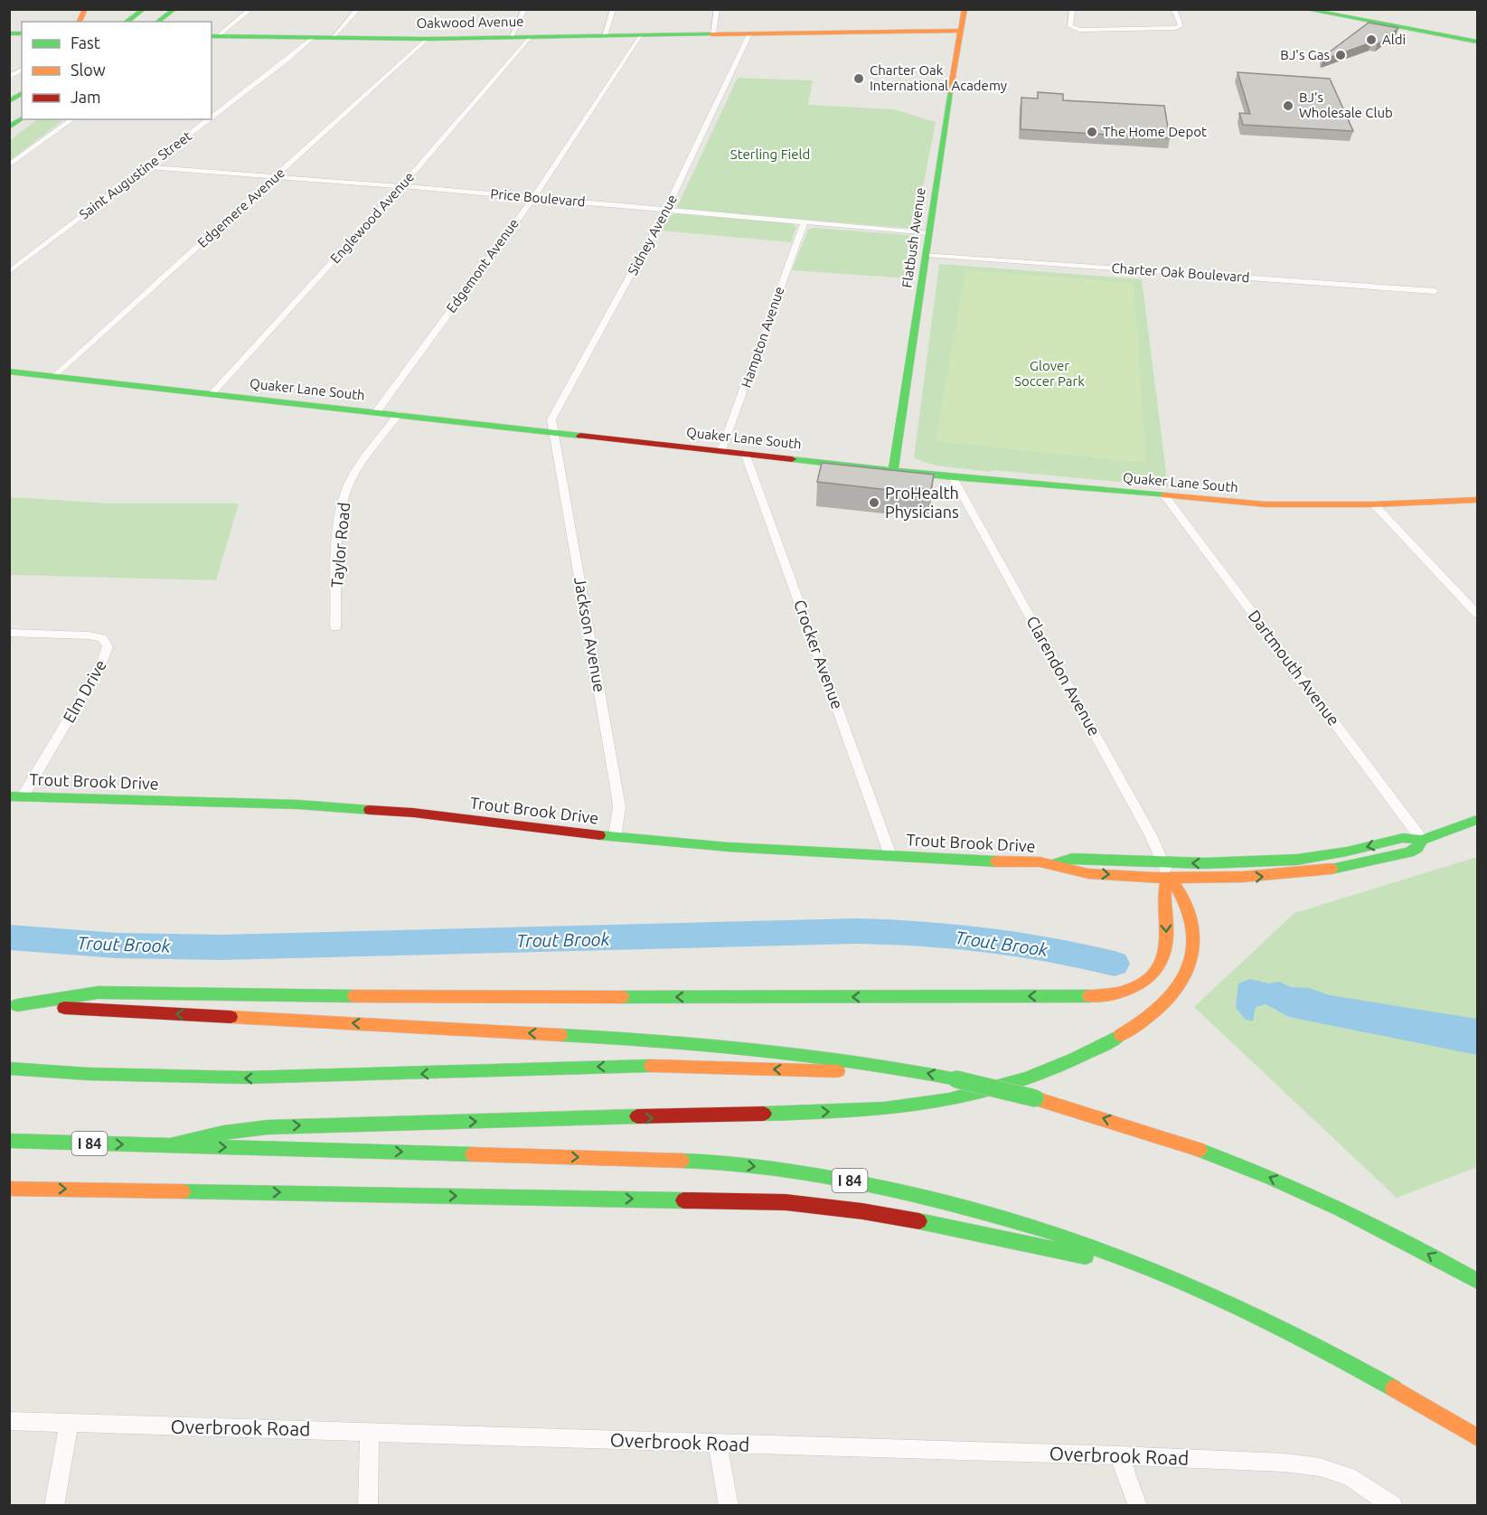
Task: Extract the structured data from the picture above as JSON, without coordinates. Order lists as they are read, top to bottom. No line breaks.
{"streets":{"main road":["Oakwood Avenue","Flatbush Avenue","Quaker Lane South","Trout Brook Drive","I 84"],"street":["Saint Augustine Street","Price Boulevard","Edgemere Avenue","Englewood Avenue","Sidney Avenue","Edgemont Avenue","Charter Oak Boulevard","Hampton Avenue","Taylor Road","Jackson Avenue","Crocker Avenue","Dartmouth Avenue","Clarendon Avenue","Elm Drive","Overbrook Road"]},"crossings":[["Oakwood Avenue","Saint Augustine Street"],["Oakwood Avenue","Edgemere Avenue"],["Oakwood Avenue","Englewood Avenue"],["Oakwood Avenue","Sidney Avenue"],["Oakwood Avenue","Flatbush Avenue"],["Oakwood Avenue","Edgemont Avenue"],["Saint Augustine Street","Price Boulevard"],["Price Boulevard","Edgemere Avenue"],["Price Boulevard","Englewood Avenue"],["Price Boulevard","Sidney Avenue"],["Price Boulevard","Flatbush Avenue"],["Price Boulevard","Edgemont Avenue"],["Price Boulevard","Hampton Avenue"],["Edgemere Avenue","Quaker Lane South"],["Englewood Avenue","Quaker Lane South"],["Sidney Avenue","Quaker Lane South"],["Sidney Avenue","Jackson Avenue"],["Flatbush Avenue","Charter Oak Boulevard"],["Flatbush Avenue","Quaker Lane South"],["Edgemont Avenue","Quaker Lane South"],["Hampton Avenue","Quaker Lane South"],["Quaker Lane South","Taylor Road"],["Quaker Lane South","Jackson Avenue"],["Quaker Lane South","Crocker Avenue"],["Quaker Lane South","Dartmouth Avenue"],["Quaker Lane South","Clarendon Avenue"],["Jackson Avenue","Trout Brook Drive"],["Crocker Avenue","Trout Brook Drive"],["Dartmouth Avenue","Trout Brook Drive"],["Clarendon Avenue","Trout Brook Drive"],["Elm Drive","Trout Brook Drive"]],"water":["Trout Brook"],"parks":["Sterling Field","Glover Soccer Park"],"places":["Aldi","BJ's Gas","Charter Oak International Academy","BJ's Wholesale Club","The Home Depot","ProHealth Physicians"],"legend":["Fast","Slow","Jam"]}
